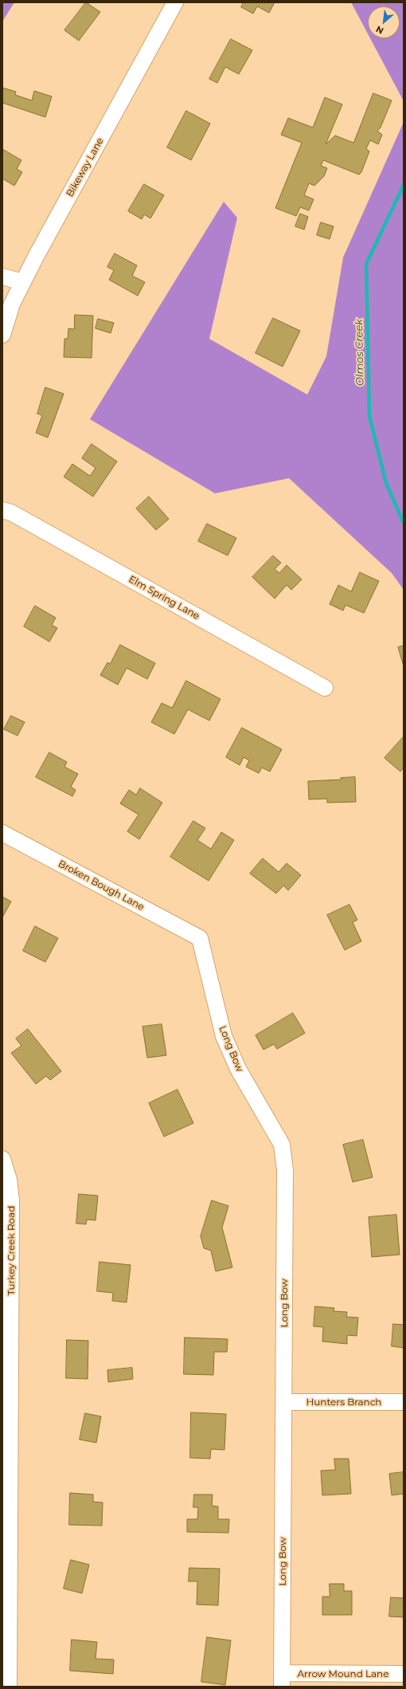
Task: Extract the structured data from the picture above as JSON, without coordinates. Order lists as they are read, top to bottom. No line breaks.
{"streets":{"street":["Bikeway Lane","Elm Spring Lane","Broken Bough Lane","Long Bow","Turkey Creek Road","Hunters Branch","Arrow Mound Lane"]},"crossings":[["Broken Bough Lane","Long Bow"],["Long Bow","Hunters Branch"],["Long Bow","Arrow Mound Lane"]],"water":["Olmos Creek"],"north":"bottom left"}
